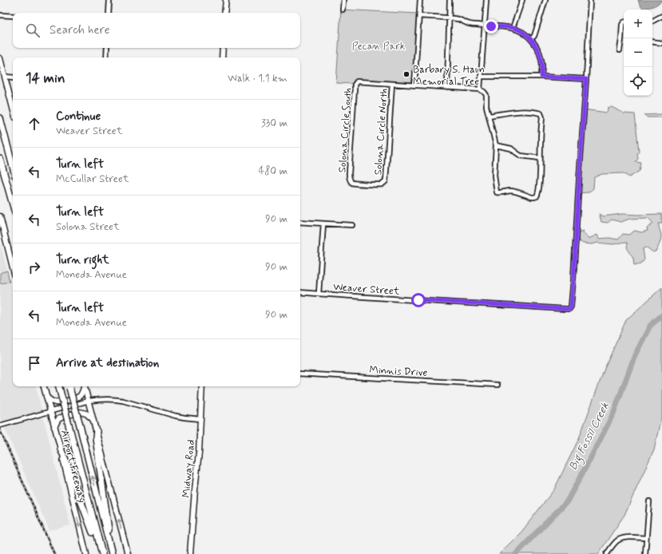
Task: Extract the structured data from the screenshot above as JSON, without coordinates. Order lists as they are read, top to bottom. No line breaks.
{"streets":{"highway":["Airport Freeway"],"main road":["Midway Road"],"street":["Solona Circle South","Solona Circle North","Weaver Street","Minnis Drive"]},"crossings":[["Solona Circle South","Solona Circle North"]],"water":["Big Fossil Creek"],"parks":["Pecan Park"],"places":["Barbary S. Haun Memorial Tree"],"page":{"map_buttons":["+","−"],"search":"Search here","heading":["14 min","Walk · 1.1 km"],"list":[["Continue","Weaver Street","330 m"],["Turn left","McCullar Street","480 m"],["Turn left","Solona Street","90 m"],["Turn right","Moneda Avenue","90 m"],["Turn left","Moneda Avenue","90 m"],"Arrive at destination"]}}
